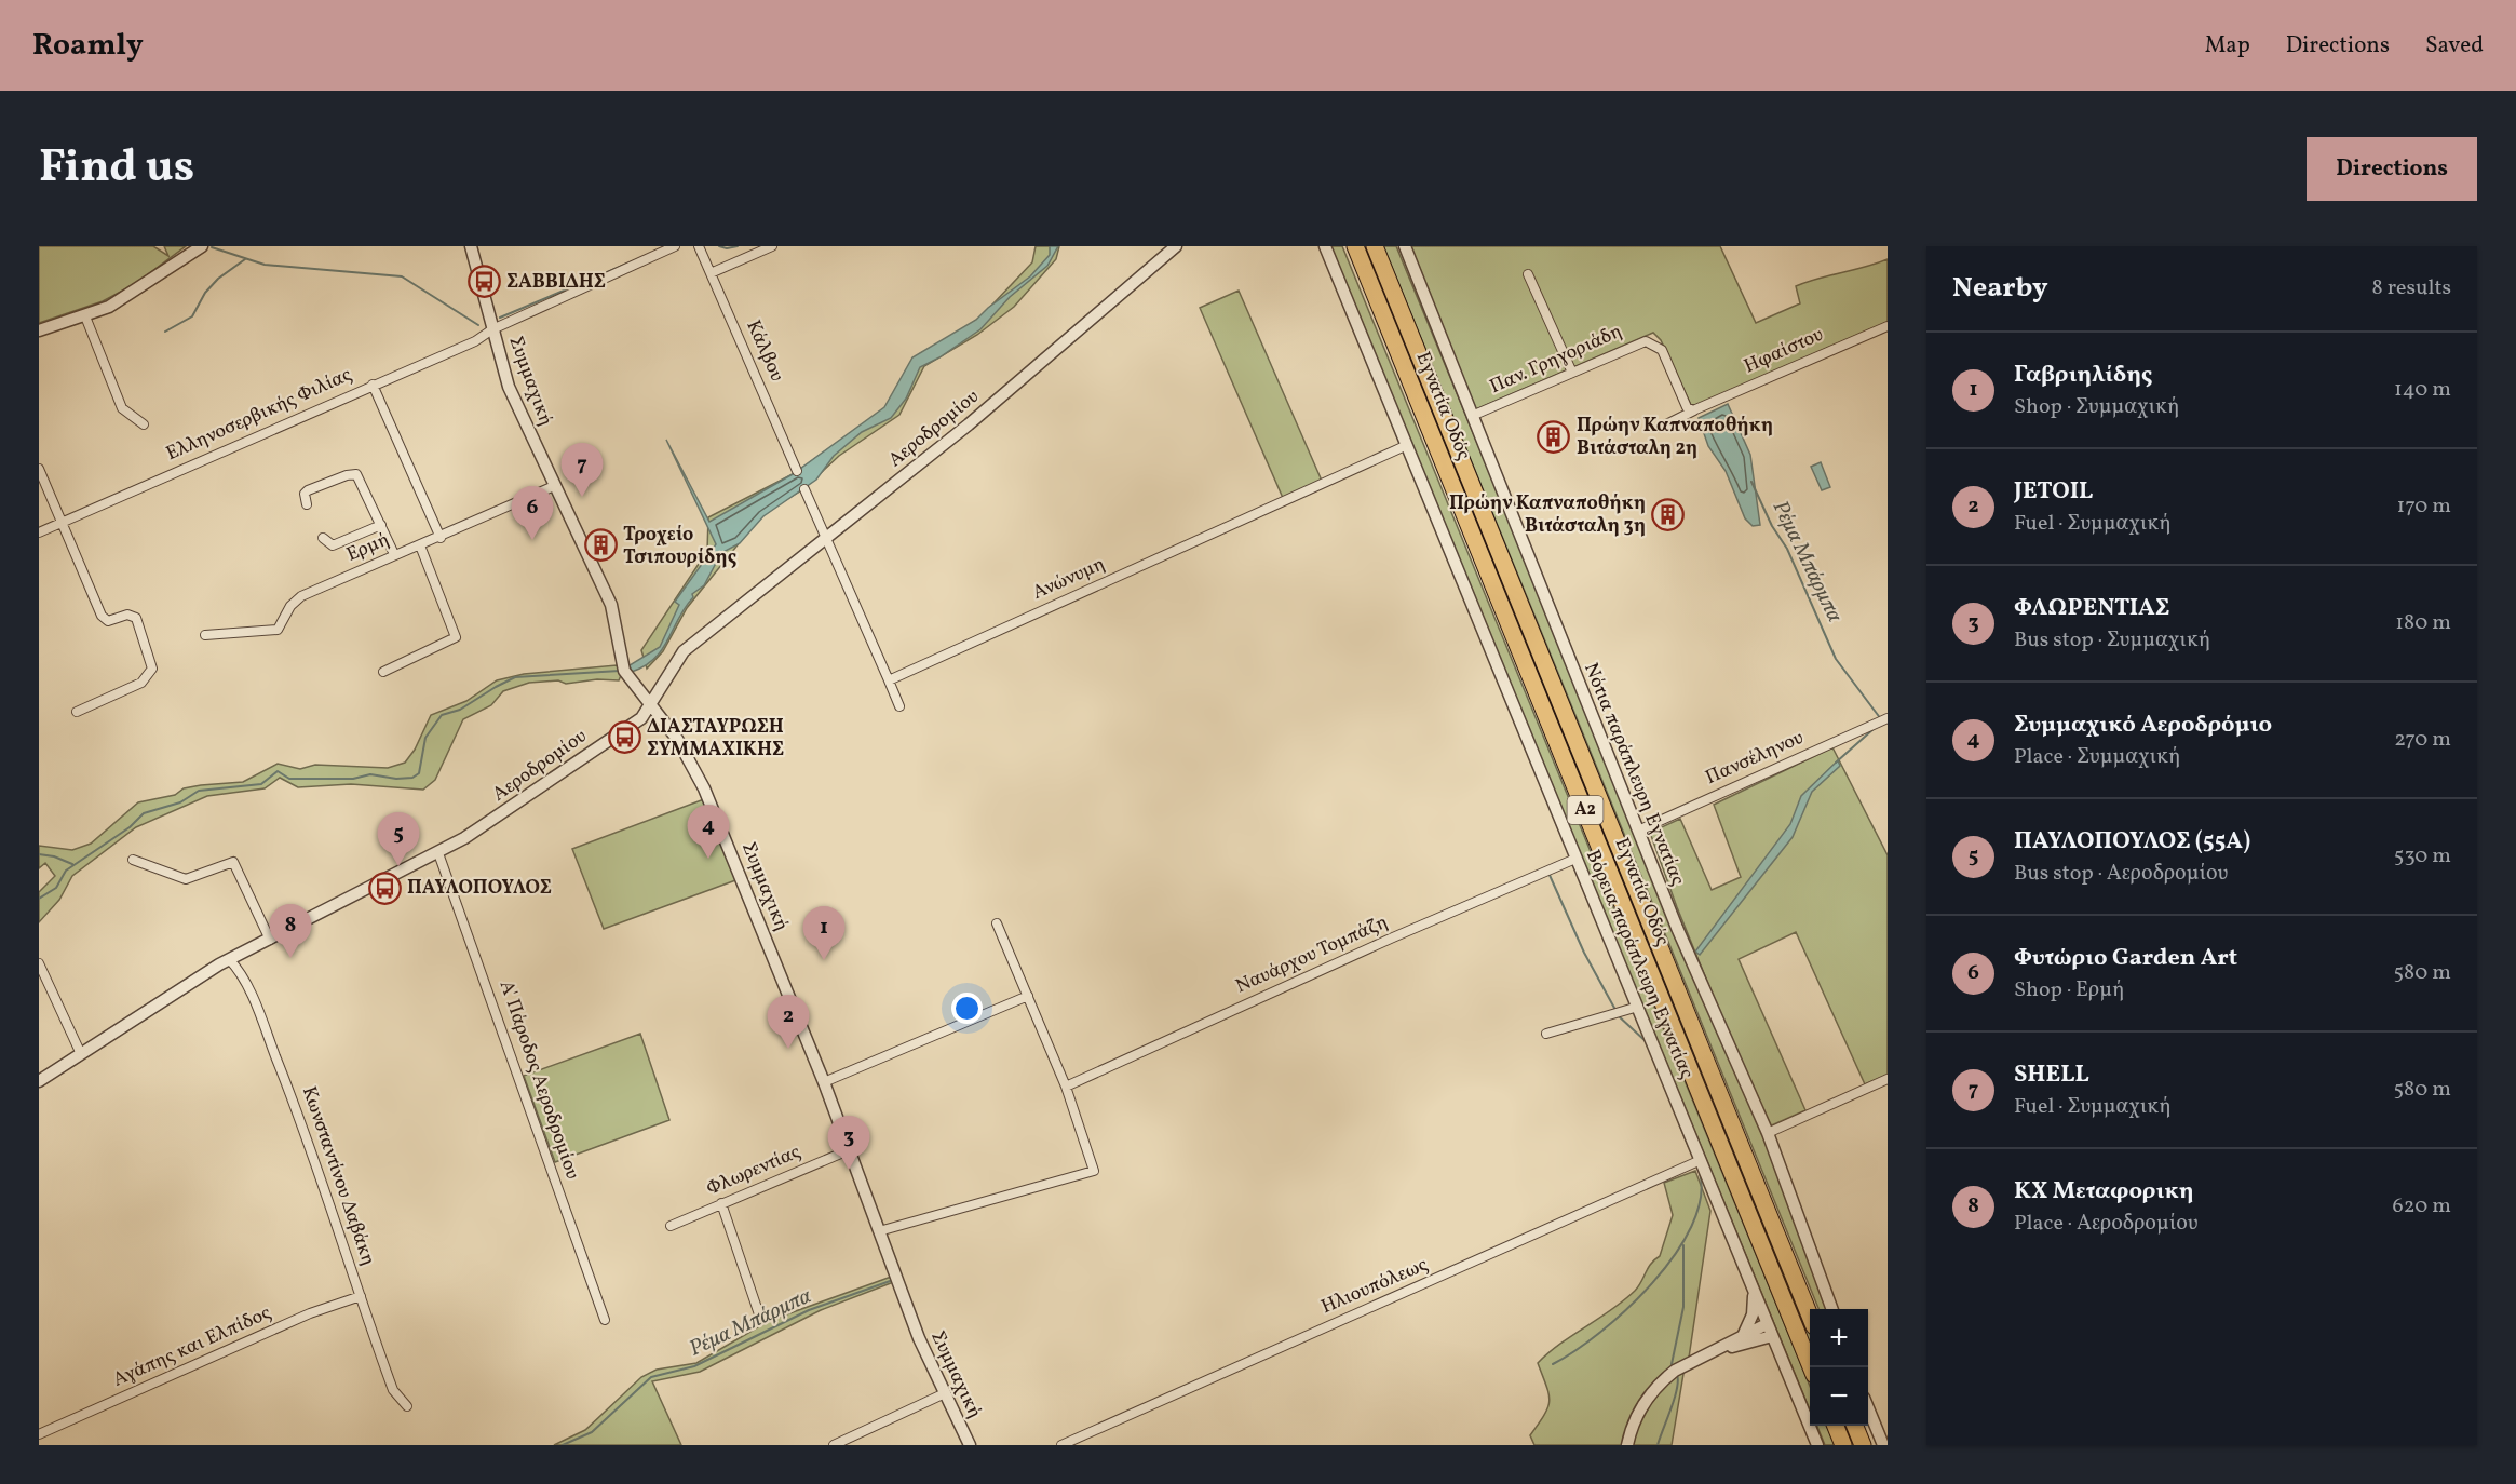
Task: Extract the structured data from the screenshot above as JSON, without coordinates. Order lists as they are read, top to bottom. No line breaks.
{"streets":{"highway":["Εγνατία Οδός","Α2"],"street":["Κάλβου","Ηφαίστου","Παν. Γρηγοριάδη","Συμμαχική","Ελληνοσερβικής Φιλίας","Αεροδρομίου","Ερμή","Ανώνυμη","Πανσέληνου","Νότια παράπλευρη Εγνατίας","Ναυάρχου Τομπάζη","Βόρεια παράπλευρη Εγνατίας","Α' Πάροδος Αεροδρομίου","Φλωρεντίας","Κωνσταντίνου Δαβάκη","Ηλιουπόλεως","Αγάπης και Ελπίδος"]},"crossings":[["Ηφαίστου","Παν. Γρηγοριάδη"],["Παν. Γρηγοριάδη","Νότια παράπλευρη Εγνατίας"],["Συμμαχική","Ελληνοσερβικής Φιλίας"],["Συμμαχική","Αεροδρομίου"],["Συμμαχική","Ερμή"],["Συμμαχική","Φλωρεντίας"],["Αεροδρομίου","Α' Πάροδος Αεροδρομίου"],["Αεροδρομίου","Κωνσταντίνου Δαβάκη"],["Ανώνυμη","Βόρεια παράπλευρη Εγνατίας"],["Πανσέληνου","Νότια παράπλευρη Εγνατίας"],["Ναυάρχου Τομπάζη","Βόρεια παράπλευρη Εγνατίας"],["Βόρεια παράπλευρη Εγνατίας","Ηλιουπόλεως"],["Κωνσταντίνου Δαβάκη","Αγάπης και Ελπίδος"]],"water":["Ρέμα Μπάρμπα"],"places":{"bus stop":["ΣΑΒΒΙΔΗΣ","ΔΙΑΣΤΑΥΡΩΣΗ ΣΥΜΜΑΧΙΚΗΣ","ΠΑΥΛΟΠΟΥΛΟΣ"],"building":["Πρώην Καπναποθήκη Βιτάσταλη 2η","Πρώην Καπναποθήκη Βιτάσταλη 3η","Τροχείο Τσιπουρίδης"]},"page":{"header":"Roamly","nav":["Map","Directions","Saved"],"title":"Find us","buttons":"Directions","heading":["Nearby","8 results"],"list":[{"mark":"1","name":"Γαβριηλίδης","note":"Shop · Συμμαχική","value":"140 m"},{"mark":"2","name":"JETOIL","note":"Fuel · Συμμαχική","value":"170 m"},{"mark":"3","name":"ΦΛΩΡΕΝΤΙΑΣ","note":"Bus stop · Συμμαχική","value":"180 m"},{"mark":"4","name":"Συμμαχικό Αεροδρόμιο","note":"Place · Συμμαχική","value":"270 m"},{"mark":"5","name":"ΠΑΥΛΟΠΟΥΛΟΣ (55Α)","note":"Bus stop · Αεροδρομίου","value":"530 m"},{"mark":"6","name":"Φυτώριο Garden Art","note":"Shop · Ερμή","value":"580 m"},{"mark":"7","name":"SHELL","note":"Fuel · Συμμαχική","value":"580 m"},{"mark":"8","name":"ΚΧ Μεταφορικη","note":"Place · Αεροδρομίου","value":"620 m"}],"pins":["7","6","4","5","8","1","2","3"],"map_buttons":["+","−"]}}
